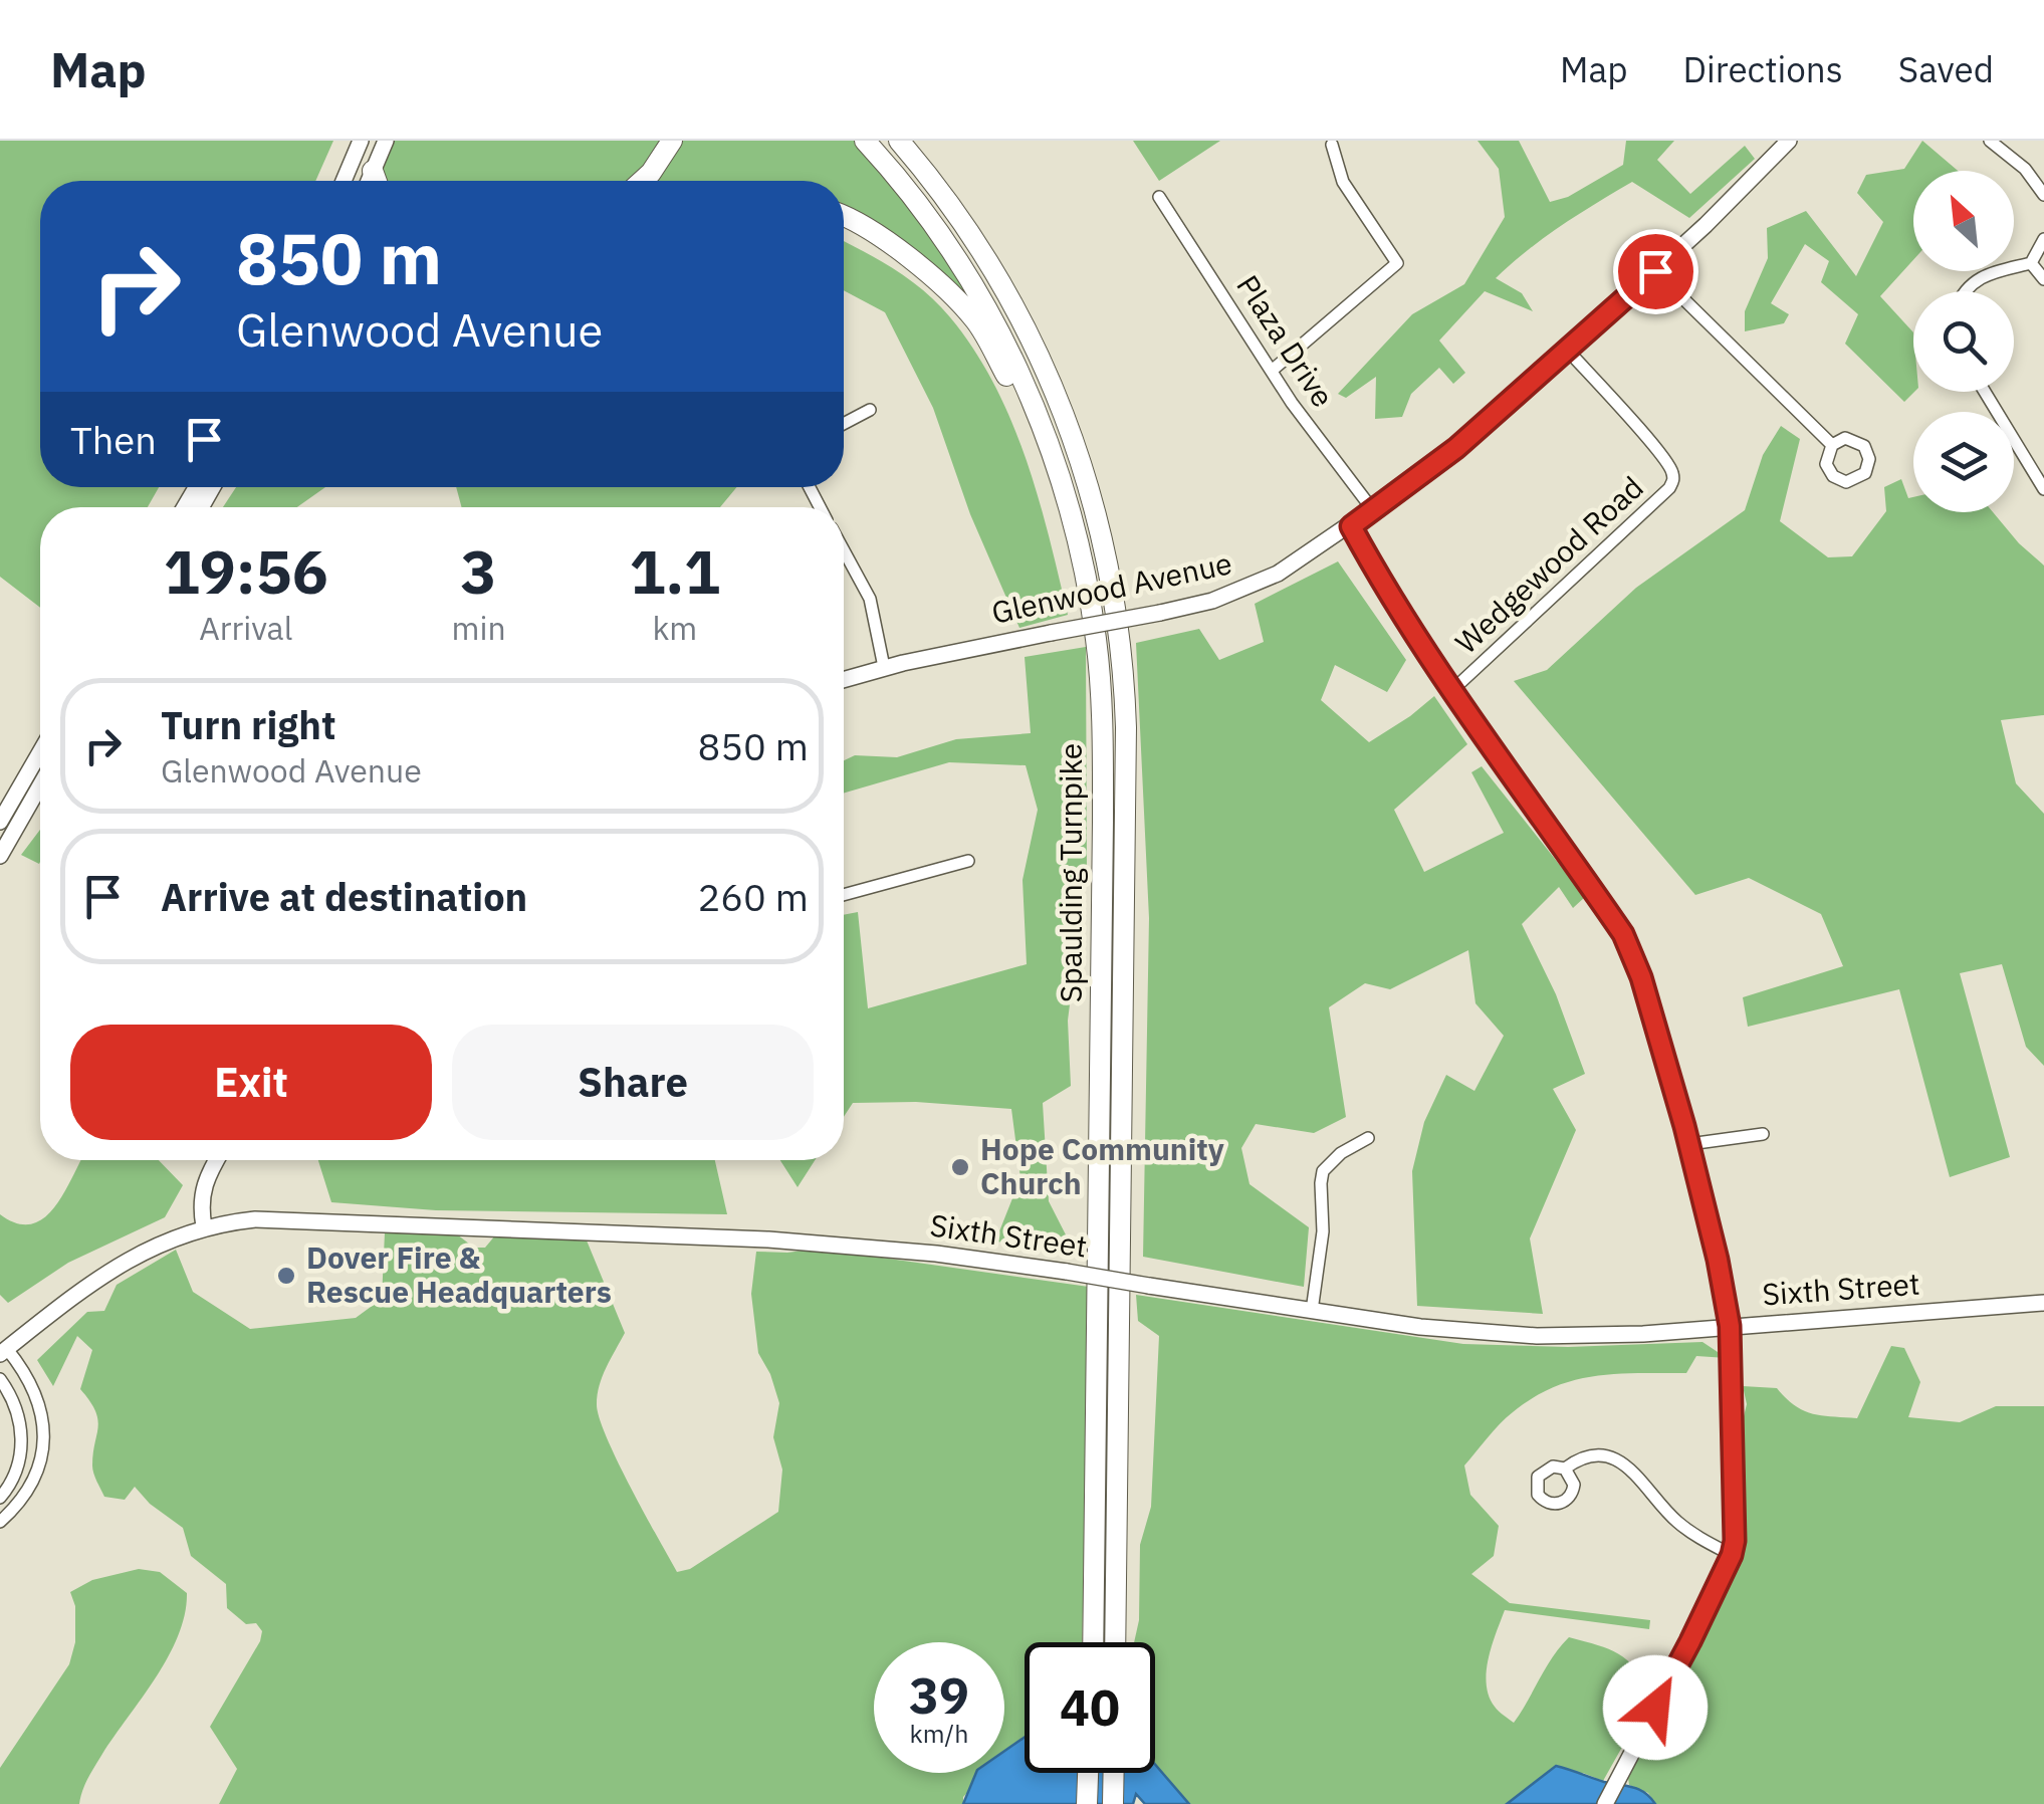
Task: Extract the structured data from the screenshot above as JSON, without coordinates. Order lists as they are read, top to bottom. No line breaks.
{"streets":{"highway":["Spaulding Turnpike"],"street":["Plaza Drive","Wedgewood Road","Glenwood Avenue","Sixth Street"]},"crossings":[["Plaza Drive","Glenwood Avenue"],["Wedgewood Road","Glenwood Avenue"]],"places":["Hope Community Church","Dover Fire & Rescue Headquarters"],"north":"top left","page":{"header":"Map","nav":["Map","Directions","Saved"],"turn":["850 m","Glenwood Avenue"],"then":"Then","eta":["19:56","Arrival","3","min","1.1","km"],"list":[{"name":"Turn right","note":"Glenwood Avenue","value":"850 m"},{"name":"Arrive at destination","value":"260 m"}],"buttons":["Exit","Share"],"speed":"39 km/h","limit":"40"}}
